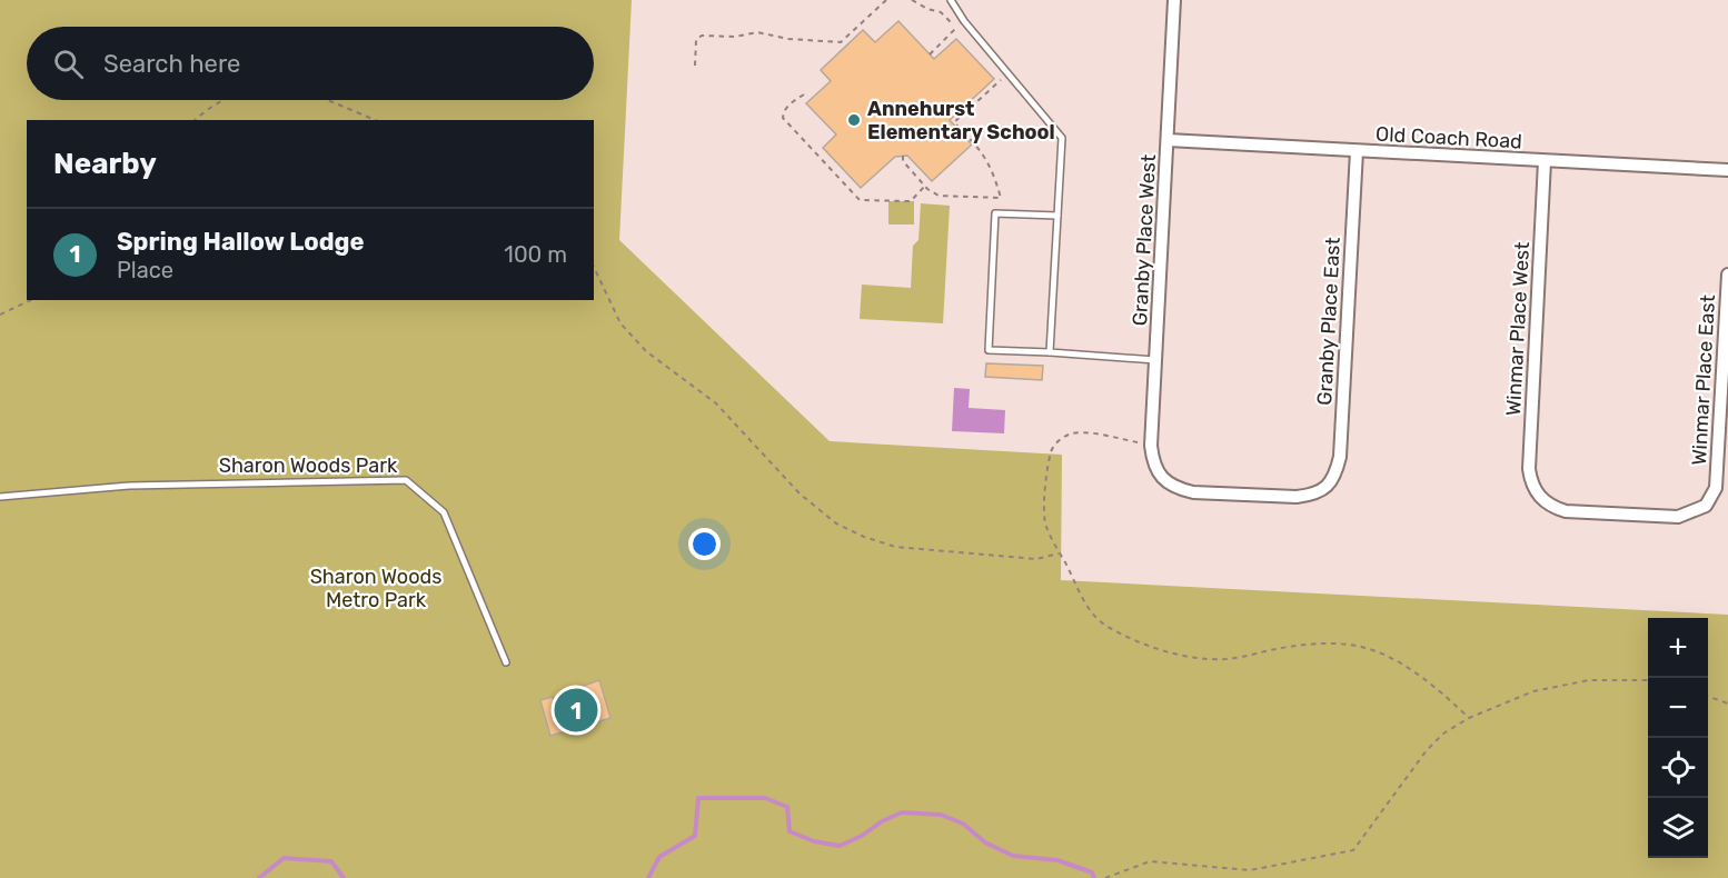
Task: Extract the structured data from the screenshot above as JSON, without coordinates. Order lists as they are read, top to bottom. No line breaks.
{"streets":{"street":["Old Coach Road","Granby Place West","Granby Place East","Winmar Place West","Winmar Place East"],"lane":["Sharon Woods Park"]},"crossings":[["Old Coach Road","Granby Place West"],["Old Coach Road","Granby Place East"],["Old Coach Road","Winmar Place West"],["Granby Place West","Granby Place East"],["Winmar Place West","Winmar Place East"]],"parks":["Sharon Woods Metro Park"],"places":["Annehurst Elementary School"],"page":{"search":"Search here","heading":"Nearby","list":[{"mark":"1","name":"Spring Hallow Lodge","note":"Place","value":"100 m"}],"map_buttons":["+","−"],"pins":"1"}}
